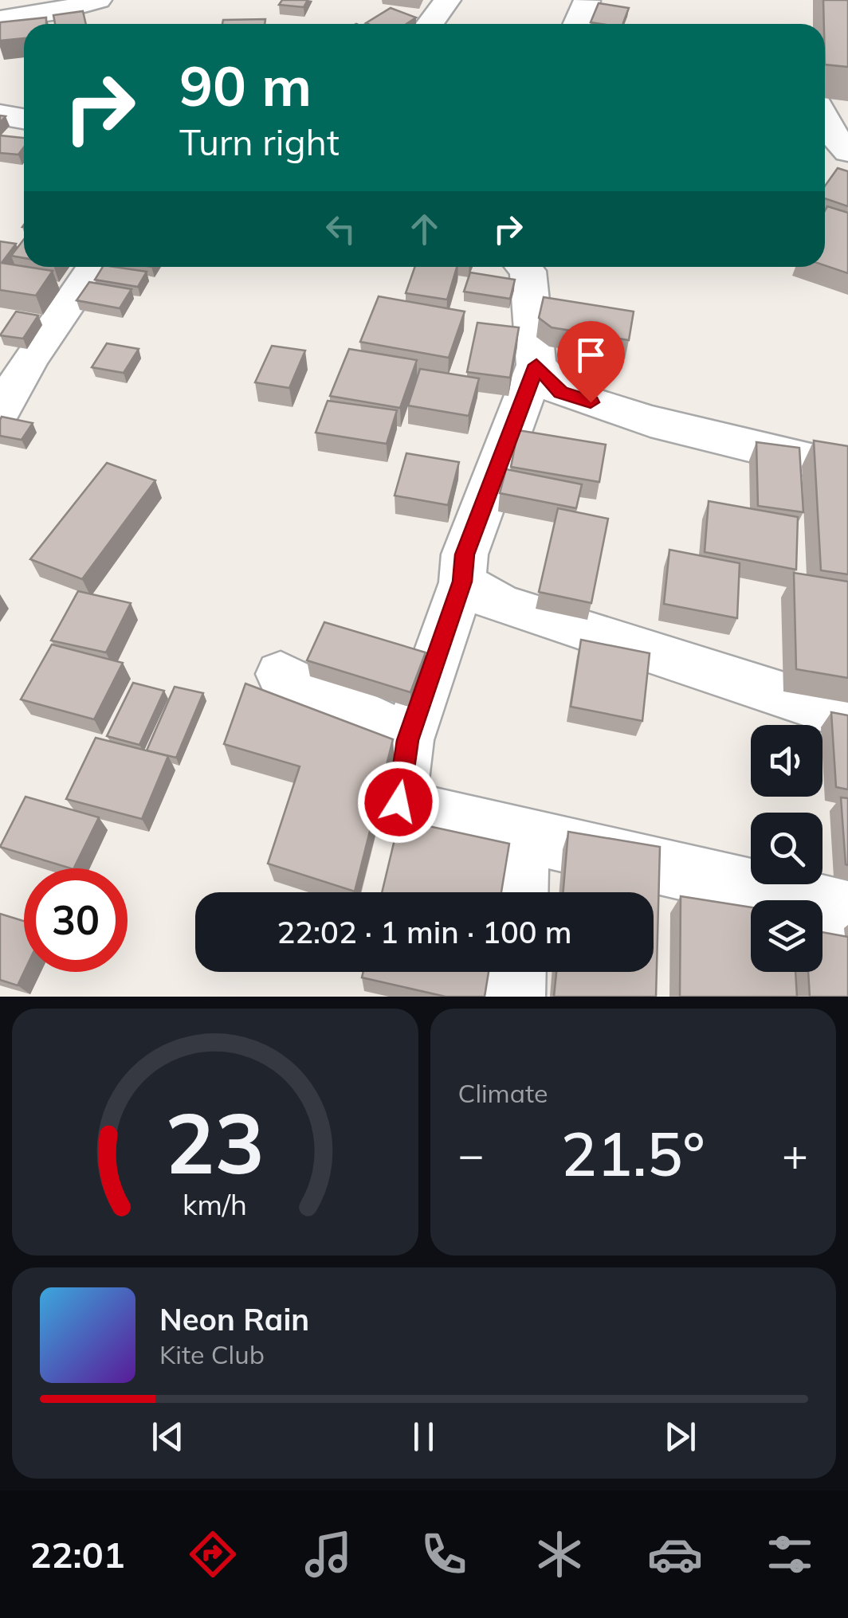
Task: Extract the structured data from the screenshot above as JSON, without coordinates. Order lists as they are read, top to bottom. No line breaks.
{"page":{"turn":["90 m","Turn right"],"limit":"30","trip":"22:02 · 1 min · 100 m","tile":"Climate","heat":["−","21.5°","+"],"song":["Neon Rain","Kite Club"],"tabs":"22:01","gauge":["23","km/h"]}}
